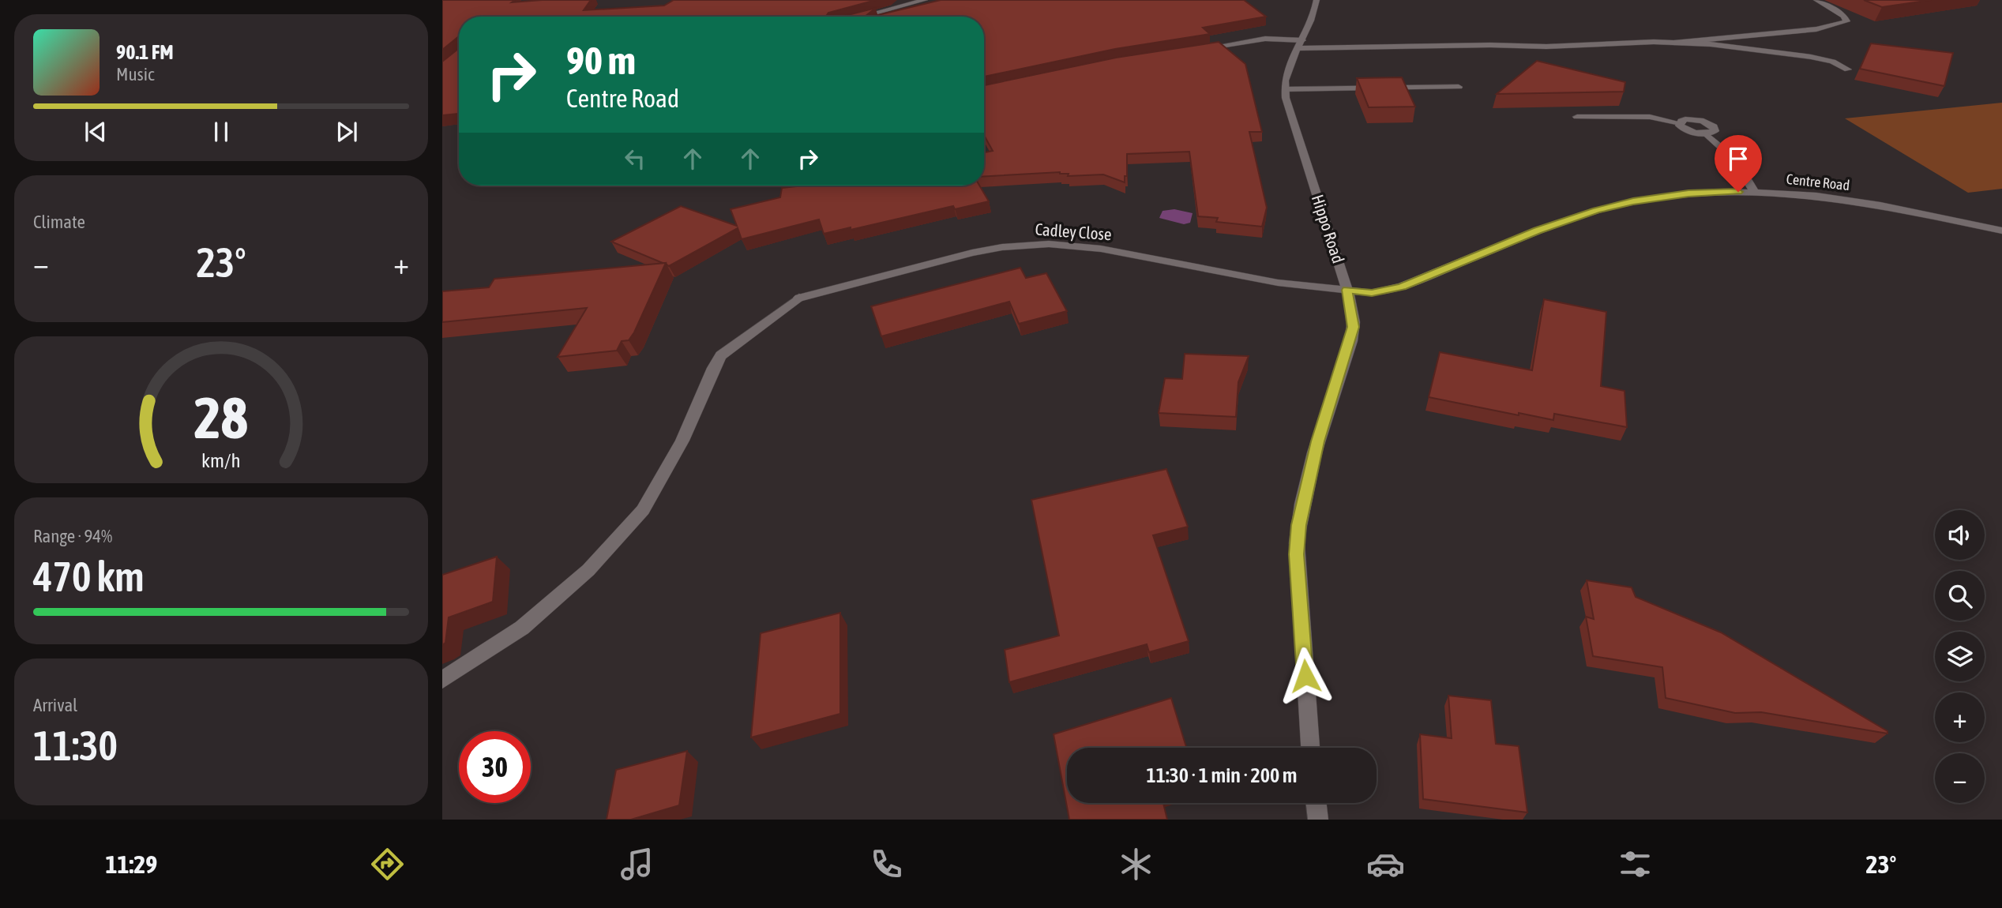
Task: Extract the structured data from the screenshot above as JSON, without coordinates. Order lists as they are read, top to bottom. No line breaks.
{"streets":{"street":["Centre Road","Hippo Road","Cadley Close"]},"crossings":[["Centre Road","Hippo Road"],["Centre Road","Cadley Close"],["Hippo Road","Cadley Close"]],"page":{"turn":["90 m","Centre Road"],"song":["90.1 FM","Music"],"tile":["Climate",["Range · 94%","470 km"],["Arrival","11:30"]],"heat":["−","23°","+"],"map_buttons":["+","−"],"limit":"30","trip":"11:30 · 1 min · 200 m","tabs":["11:29","23°"],"gauge":["28","km/h"]}}
